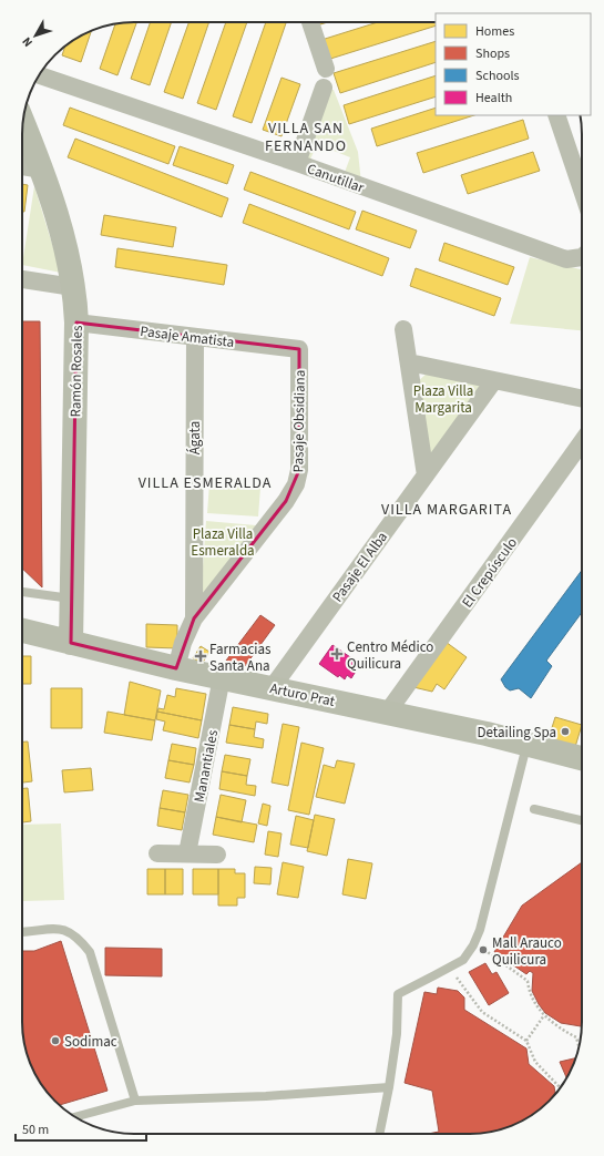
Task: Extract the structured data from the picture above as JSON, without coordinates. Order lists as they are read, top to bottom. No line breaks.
{"streets":{"street":["Canutillar","Pasaje Amatista","Ramón Rosales","Pasaje Obsidiana","Ágata","Pasaje El Alba","El Crepúsculo","Arturo Prat","Manantiales"]},"crossings":[["Pasaje Amatista","Ramón Rosales"],["Pasaje Amatista","Pasaje Obsidiana"],["Pasaje Amatista","Ágata"],["Ramón Rosales","Arturo Prat"],["Pasaje Obsidiana","Ágata"],["Pasaje Obsidiana","Arturo Prat"],["Pasaje El Alba","Arturo Prat"],["El Crepúsculo","Arturo Prat"],["Arturo Prat","Manantiales"]],"districts":["VILLA SAN FERNANDO","VILLA ESMERALDA","VILLA MARGARITA"],"parks":["Plaza Villa Margarita","Plaza Villa Esmeralda"],"places":{"health":["Centro Médico Quilicura","Farmacias Santa Ana"],"other":["Detailing Spa","Mall Arauco Quilicura","Sodimac"]},"legend":["Homes","Shops","Schools","Health"],"scale_bar":"50 m","north":"bottom left"}
